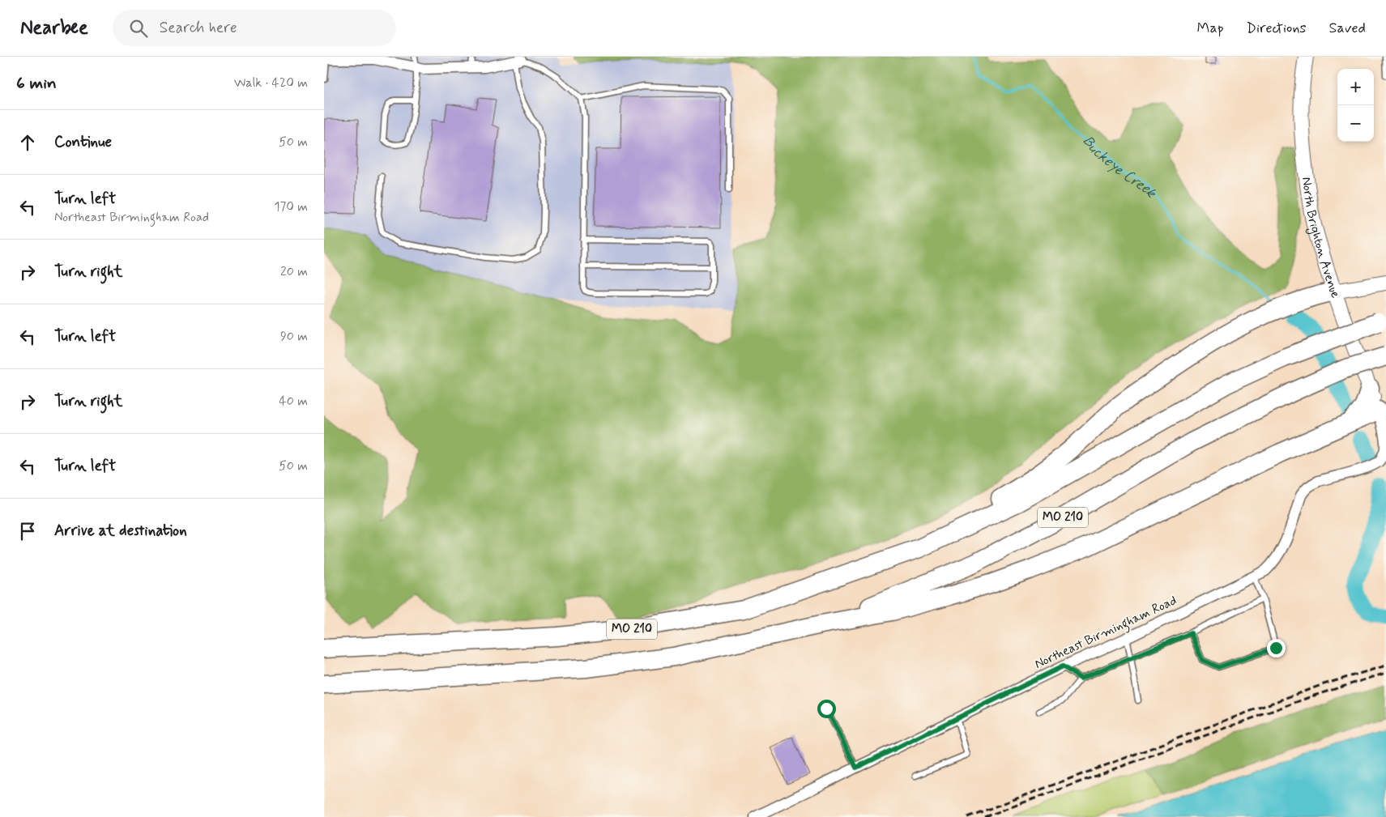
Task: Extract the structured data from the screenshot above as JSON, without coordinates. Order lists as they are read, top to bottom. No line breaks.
{"streets":{"highway":["MO 210"],"main road":["North Brighton Avenue"],"street":["Northeast Birmingham Road"]},"crossings":[["North Brighton Avenue","Northeast Birmingham Road"]],"water":["Buckeye Creek"],"page":{"header":"Nearbee","search":"Search here","nav":["Map","Directions","Saved"],"heading":["6 min","Walk · 420 m"],"map_buttons":["+","−"],"list":[["Continue","50 m"],["Turn left","Northeast Birmingham Road","170 m"],["Turn right","20 m"],["Turn left","90 m"],["Turn right","40 m"],["Turn left","50 m"],"Arrive at destination"]}}
